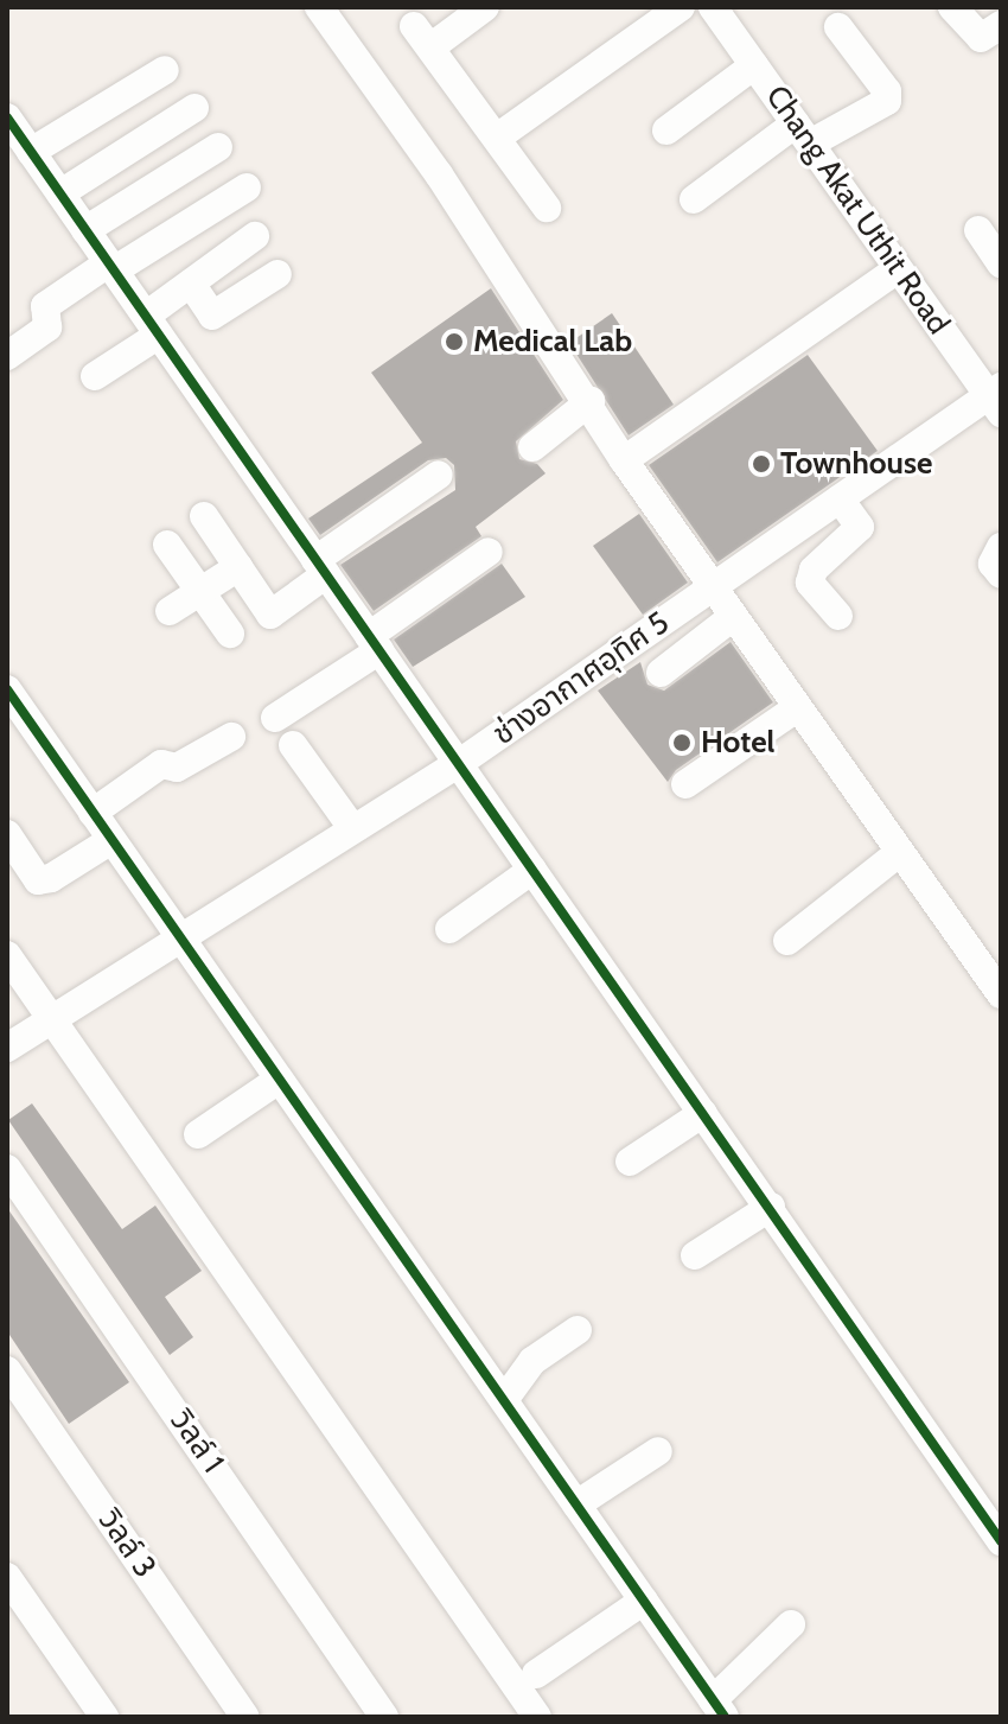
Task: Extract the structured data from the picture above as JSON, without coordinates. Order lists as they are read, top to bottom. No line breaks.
{"streets":{"street":["Chang Akat Uthit Road","ช่างอากาศอุทิศ 5","วิลล์ 1","วิลล์ 3"]},"crossings":[["Chang Akat Uthit Road","ช่างอากาศอุทิศ 5"]],"places":["Medical Lab","Townhouse","Hotel"]}
